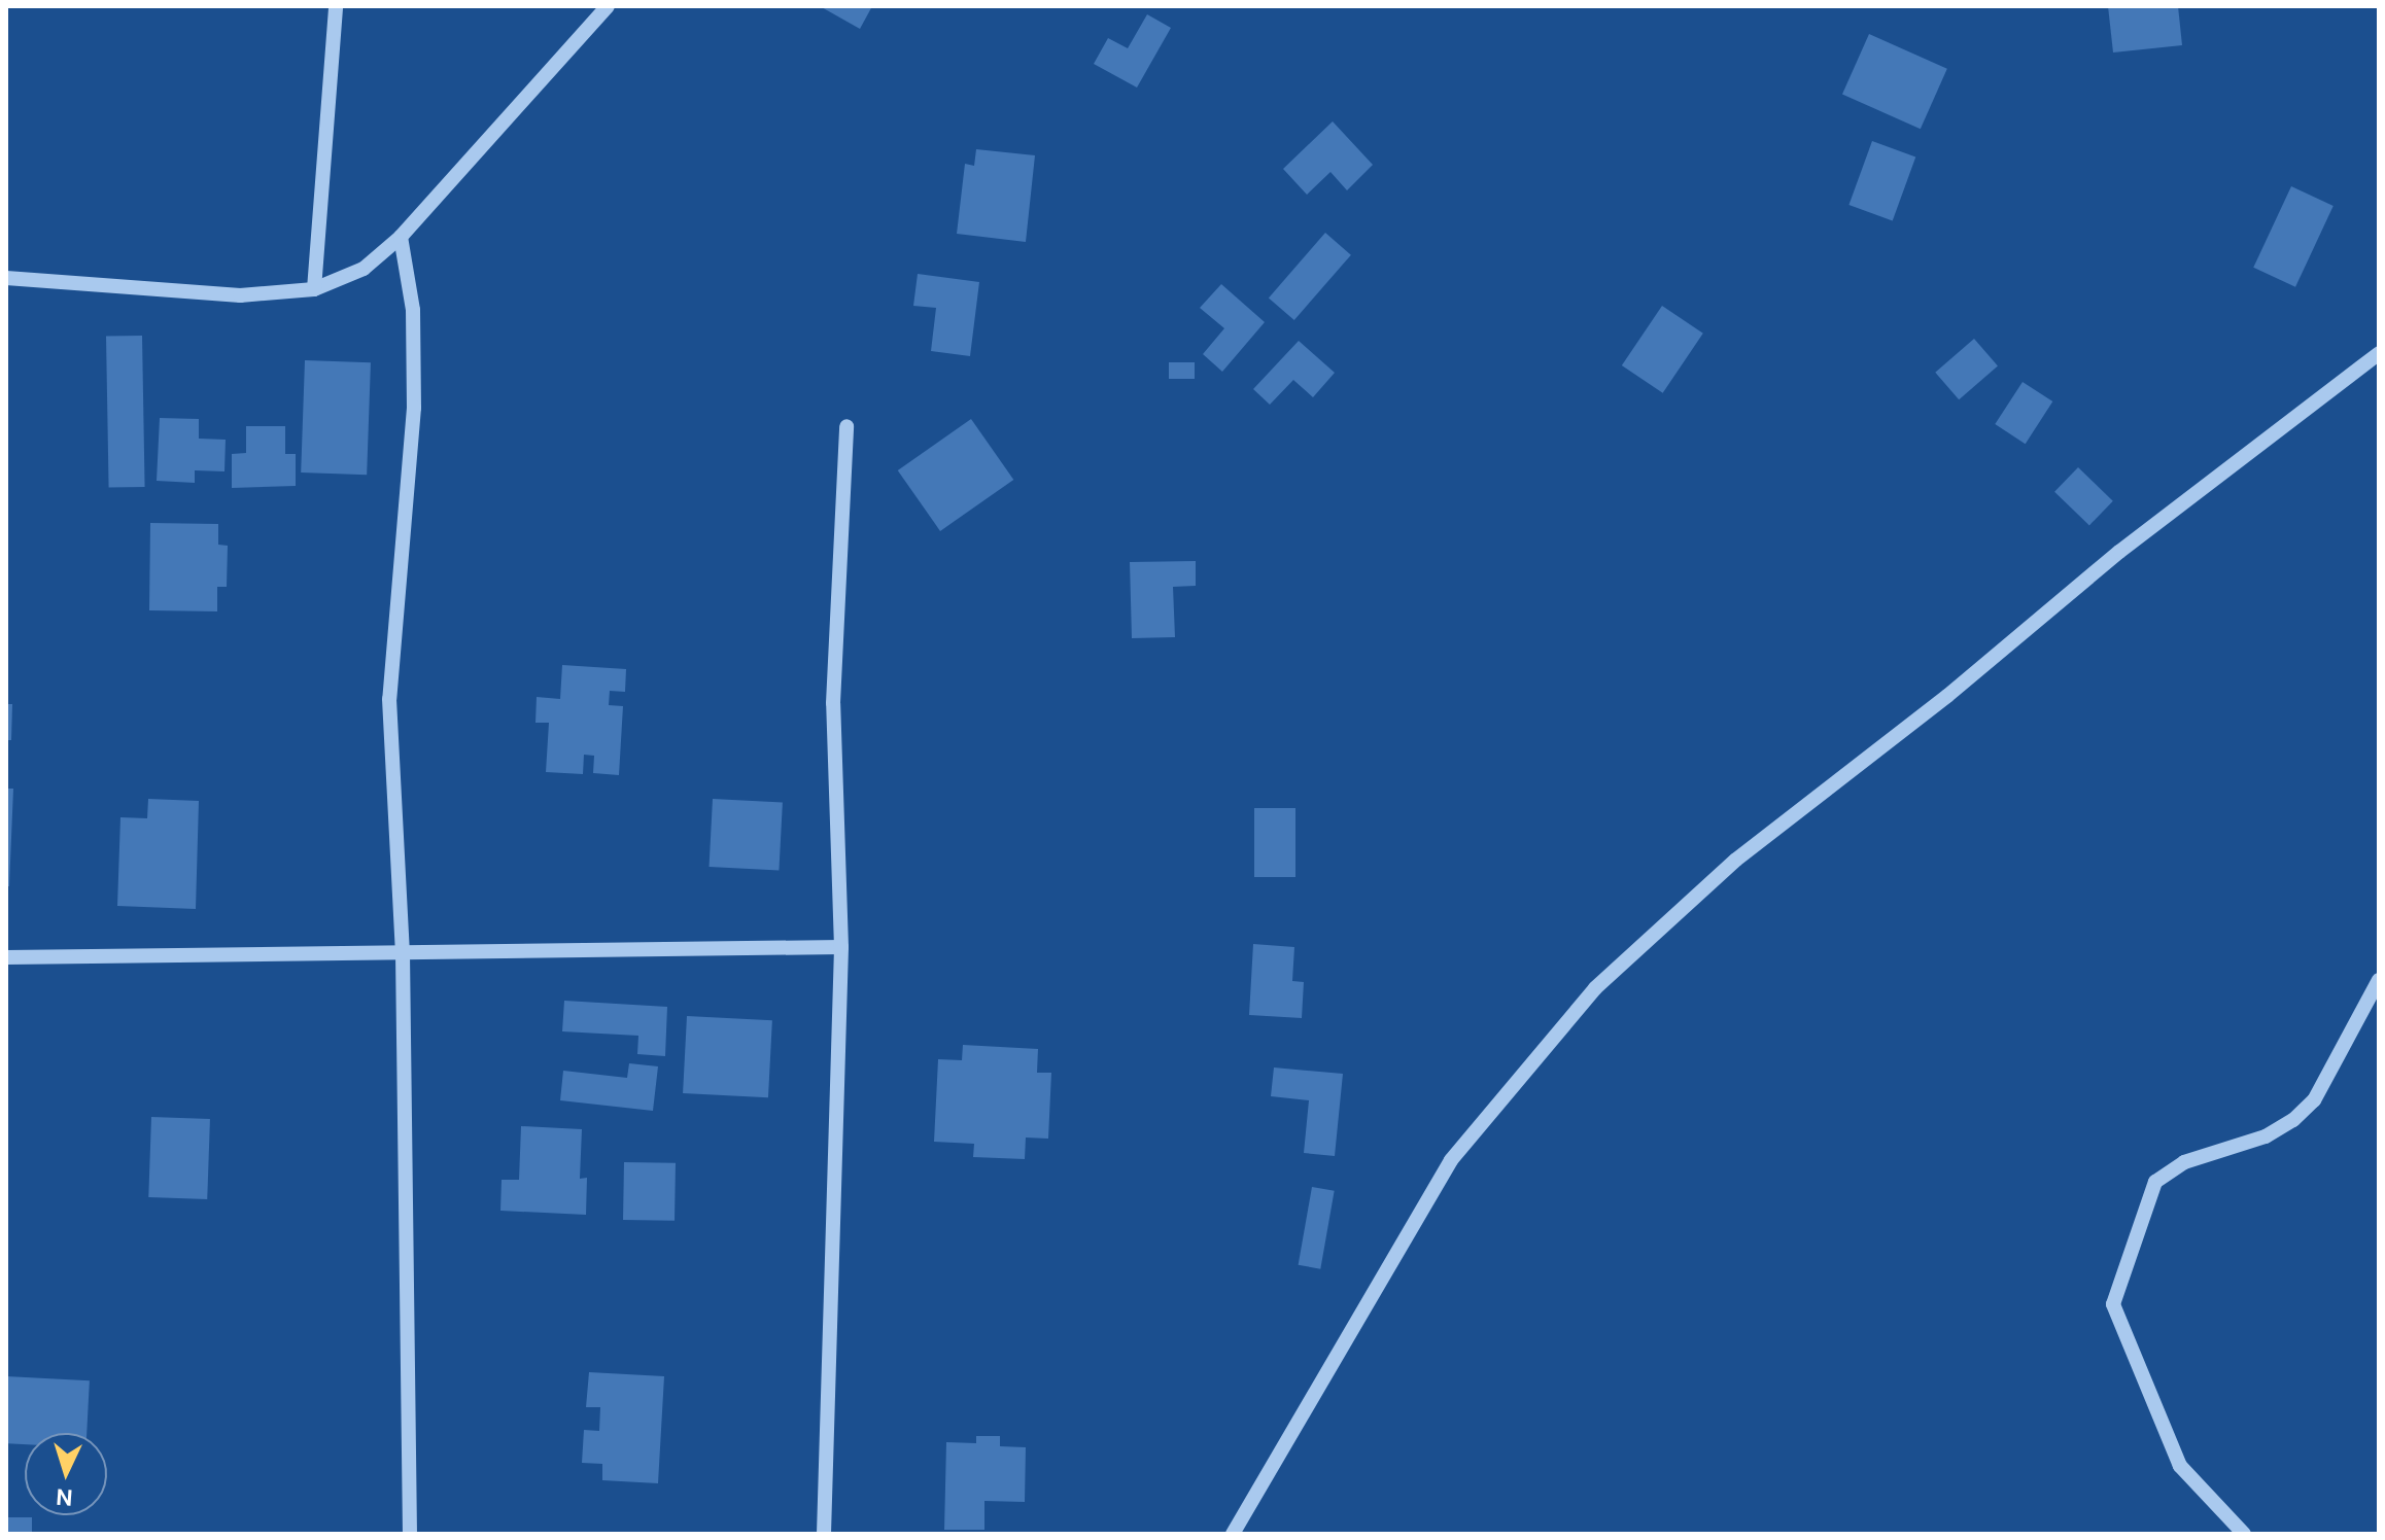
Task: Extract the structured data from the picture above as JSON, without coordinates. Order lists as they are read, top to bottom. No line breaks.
{"north":"bottom"}
